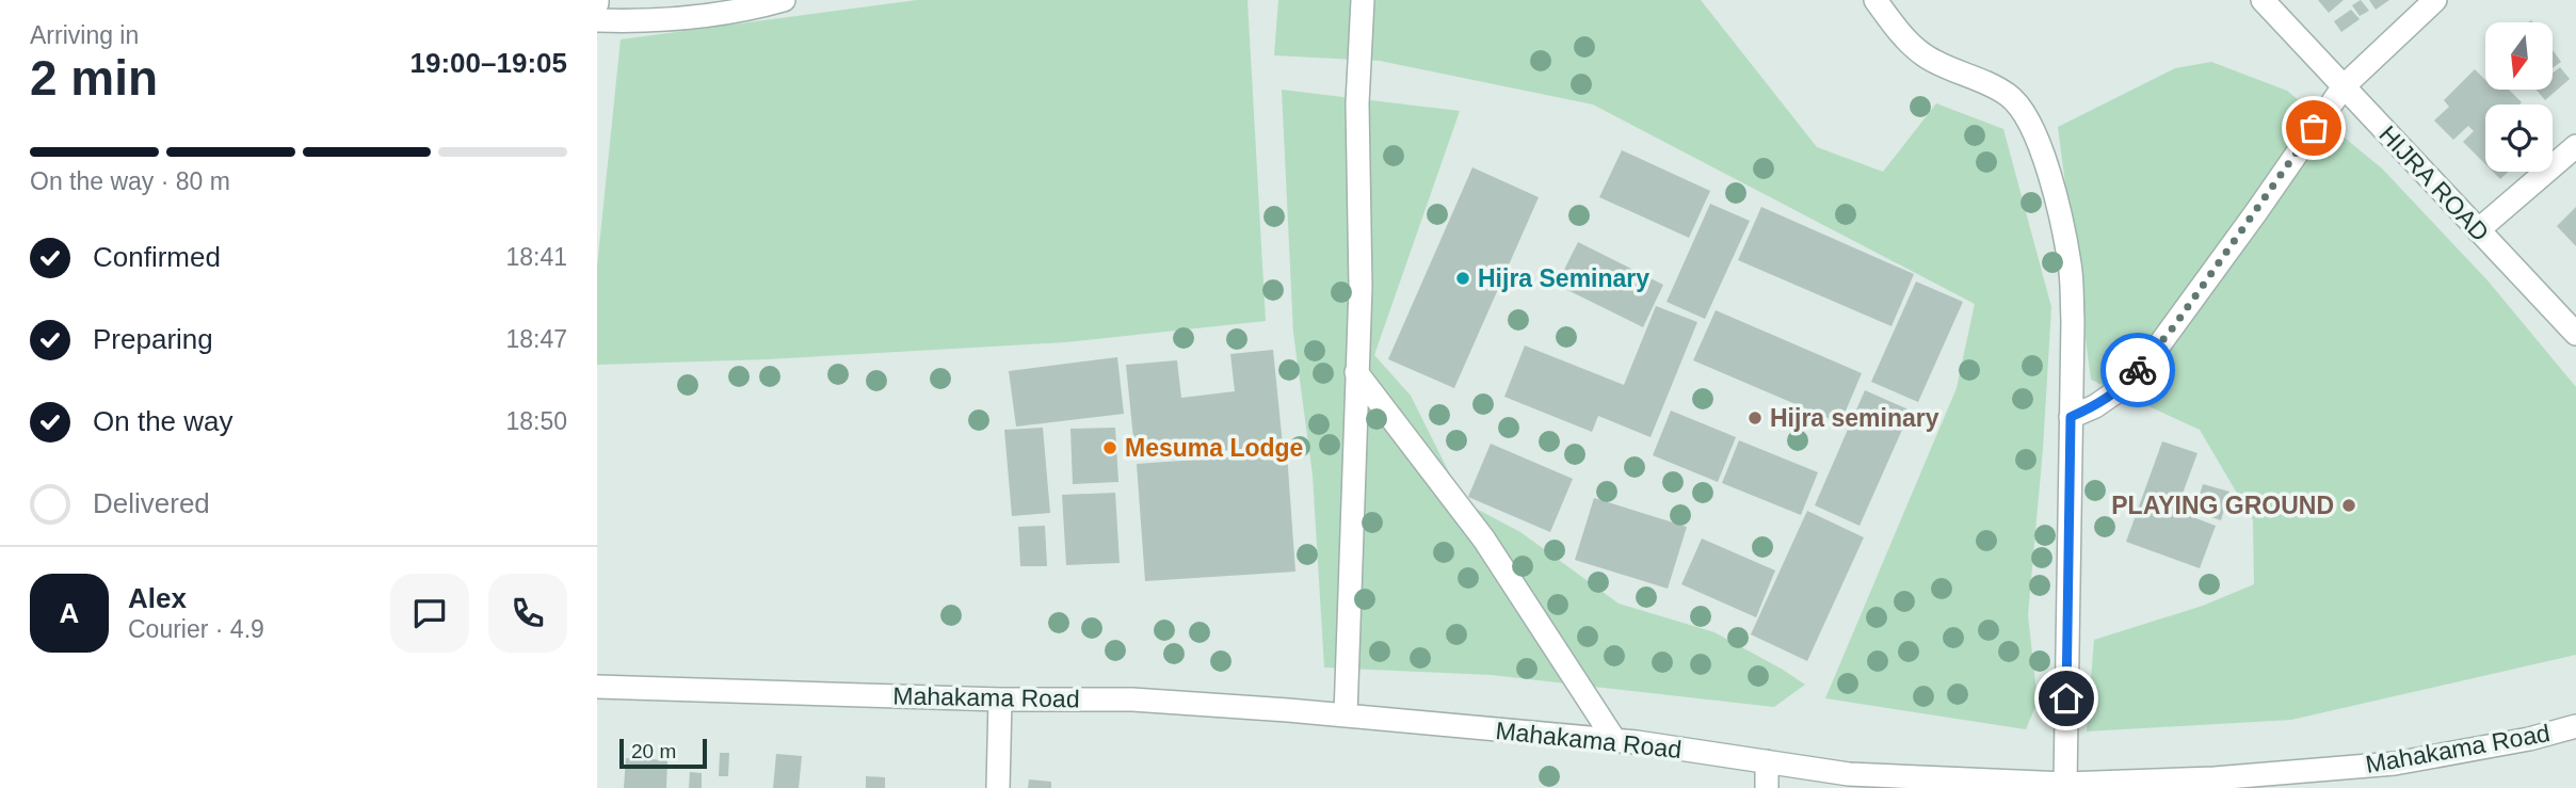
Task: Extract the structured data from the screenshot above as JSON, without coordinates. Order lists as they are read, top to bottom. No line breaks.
{"streets":{"street":["HIJRA ROAD","Mahakama Road"]},"places":["Hijra Seminary","Hijra seminary","Mesuma Lodge","PLAYING GROUND"],"scale_bar":"20 m","north":"bottom","page":{"heading":["2 min","Arriving in","19:00–19:05"],"panel":["Alex","Courier · 4.9"],"bar":"On the way · 80 m","list":[["Confirmed","18:41"],["Preparing","18:47"],["On the way","18:50"],"Delivered"],"round":"A","scale":"20 m"}}
